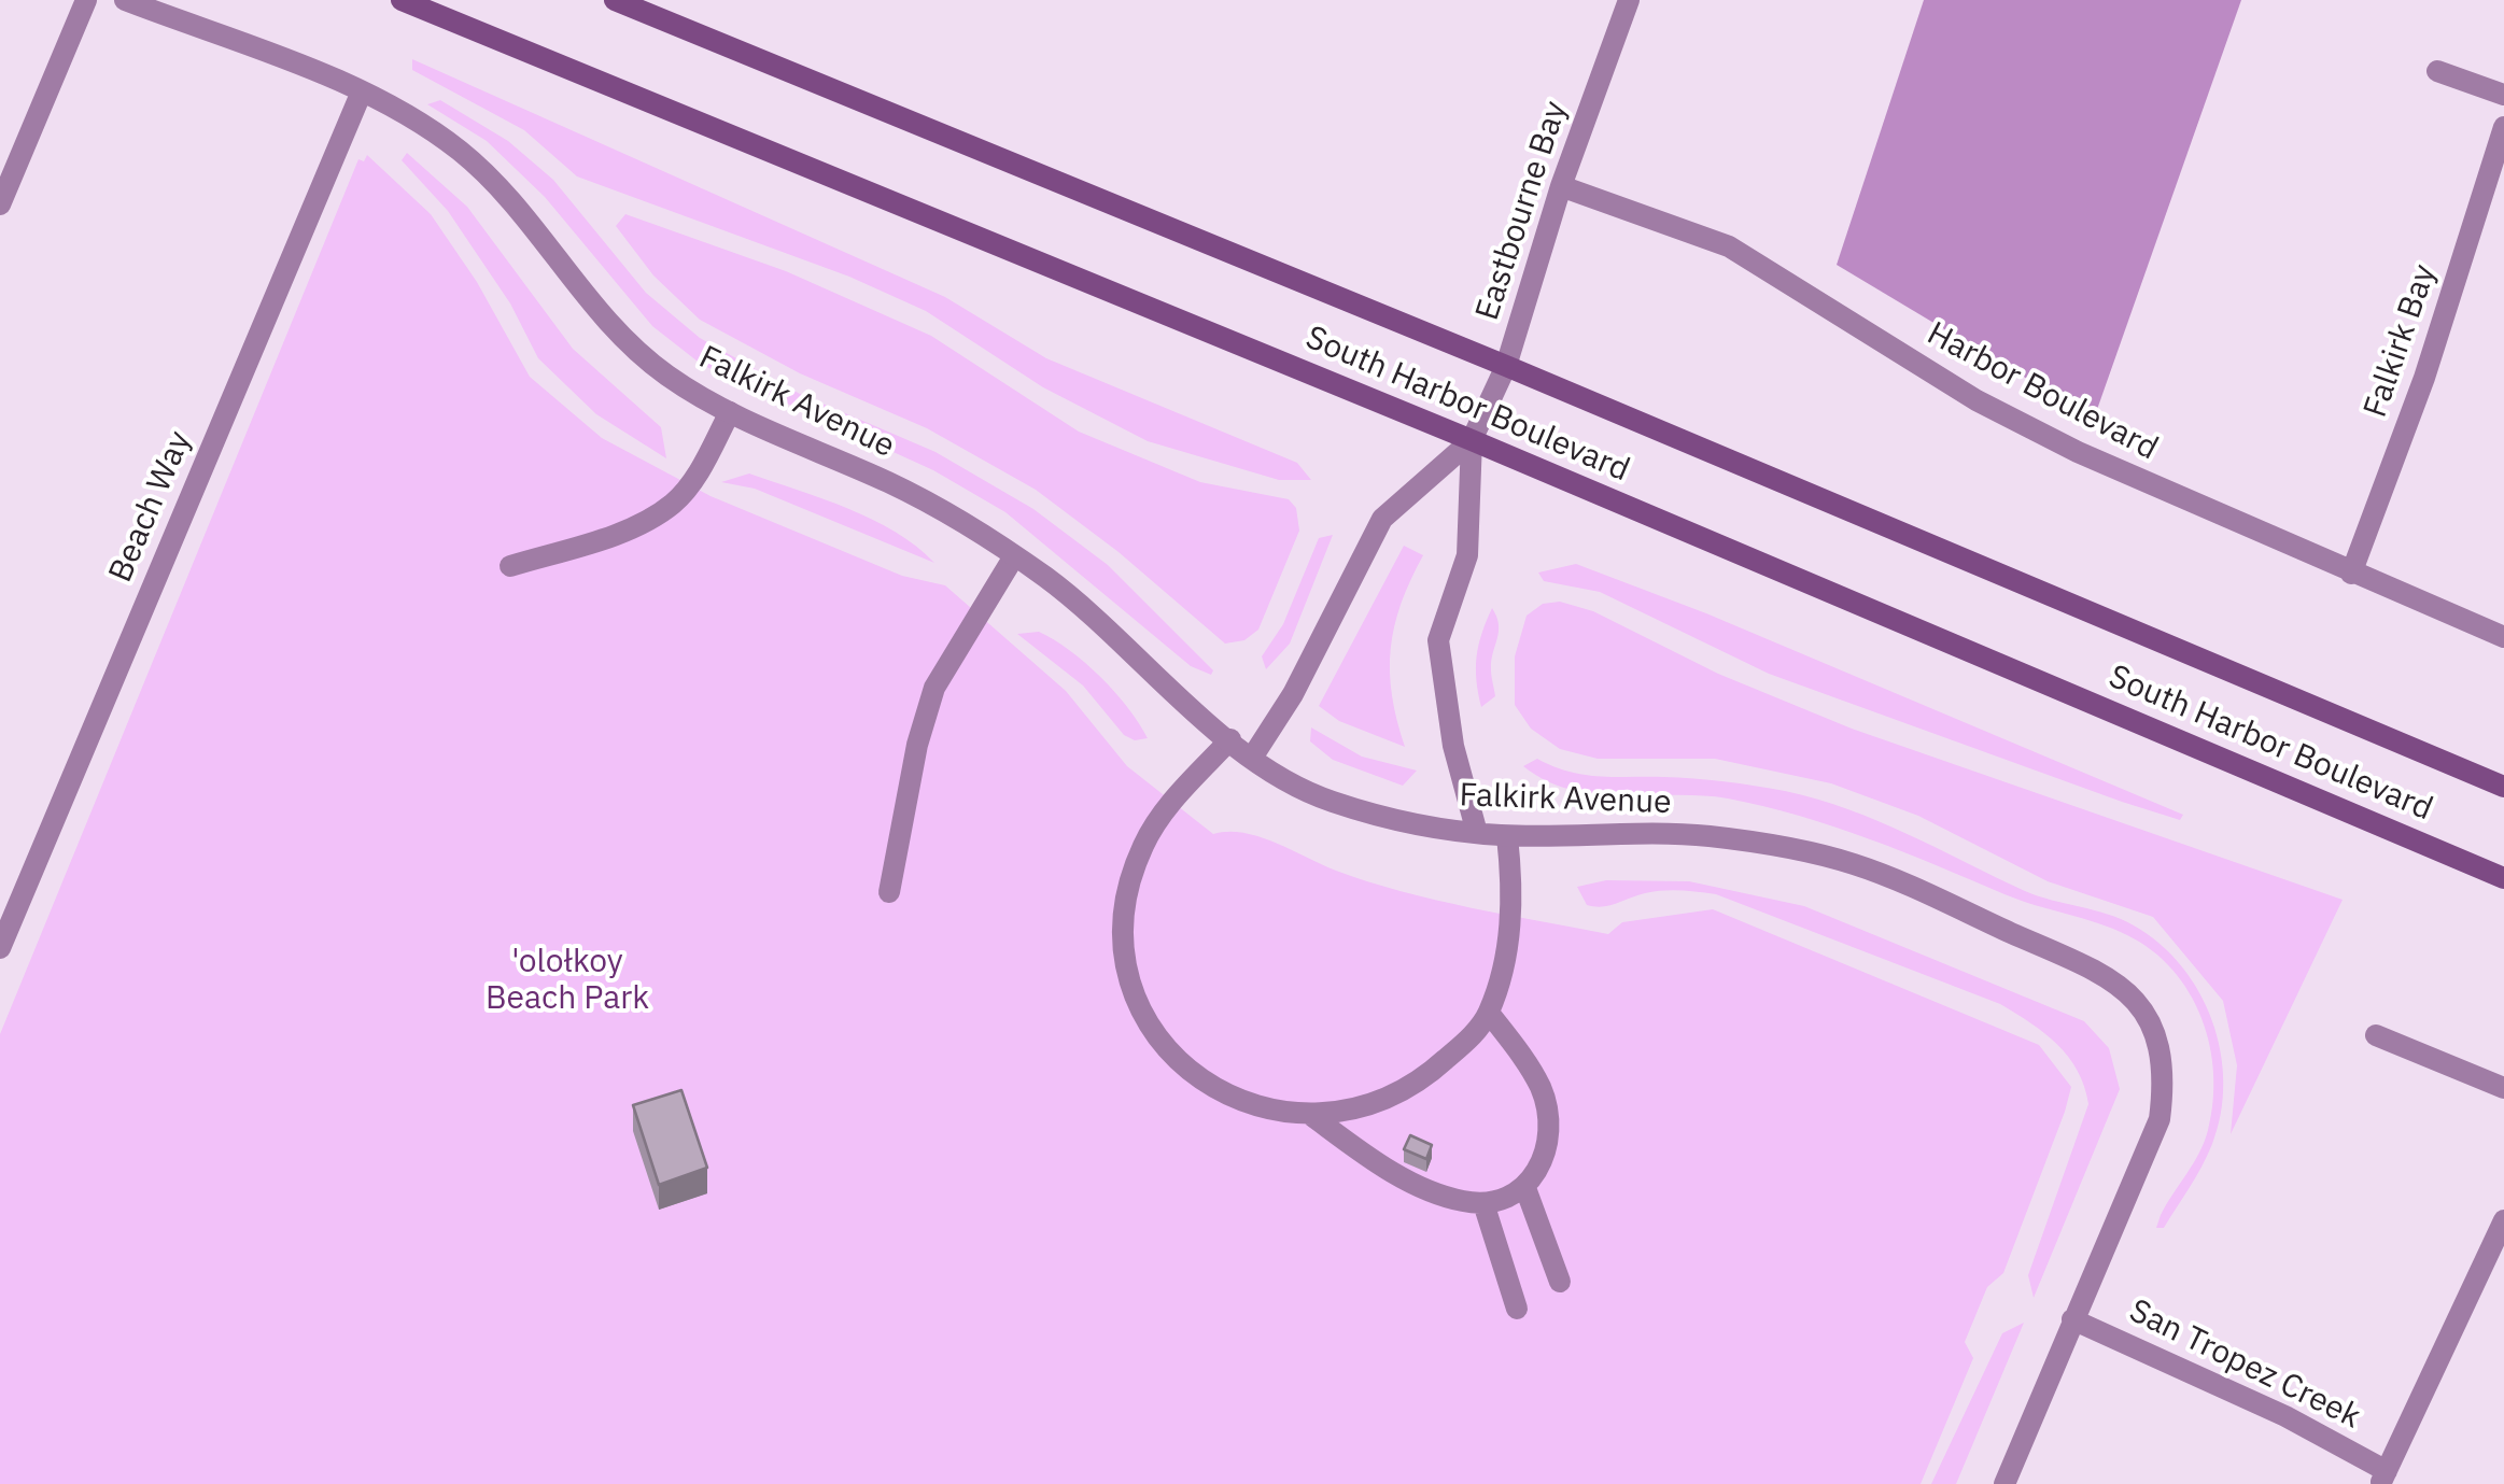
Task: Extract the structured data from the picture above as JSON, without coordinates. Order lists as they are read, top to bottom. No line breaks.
{"streets":{"main road":["South Harbor Boulevard"],"street":["Eastbourne Bay","Falkirk Bay","Harbor Boulevard","Falkirk Avenue","Beach Way","San Tropez Creek"]},"crossings":[["Eastbourne Bay","Harbor Boulevard"],["Eastbourne Bay","Falkirk Avenue"],["Eastbourne Bay","South Harbor Boulevard"],["Falkirk Bay","Harbor Boulevard"],["Falkirk Avenue","Beach Way"],["Falkirk Avenue","San Tropez Creek"]],"parks":["'olołkoy Beach Park"]}
